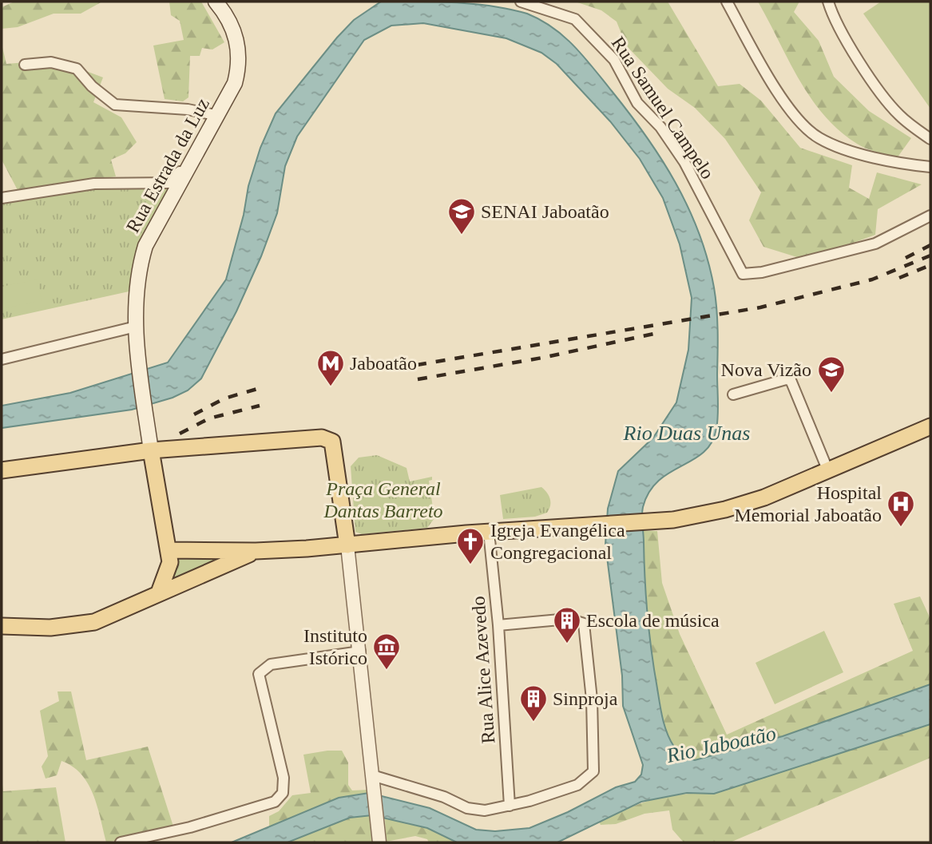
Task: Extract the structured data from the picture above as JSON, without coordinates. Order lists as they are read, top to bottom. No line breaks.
{"streets":{"main road":["Rua Estrada da Luz"],"street":["Rua Samuel Campelo","Rua Alice Azevedo"]},"water":["Rio Duas Unas","Rio Jaboatão"],"parks":["Praça General Dantas Barreto"],"places":{"school or university":["SENAI Jaboatão","Nova Vizão"],"metro station":["Jaboatão"],"hospital":["Hospital Memorial Jaboatão"],"church":["Igreja Evangélica Congregacional"],"building":["Escola de música","Sinproja"],"museum":["Instituto Istórico"]}}
